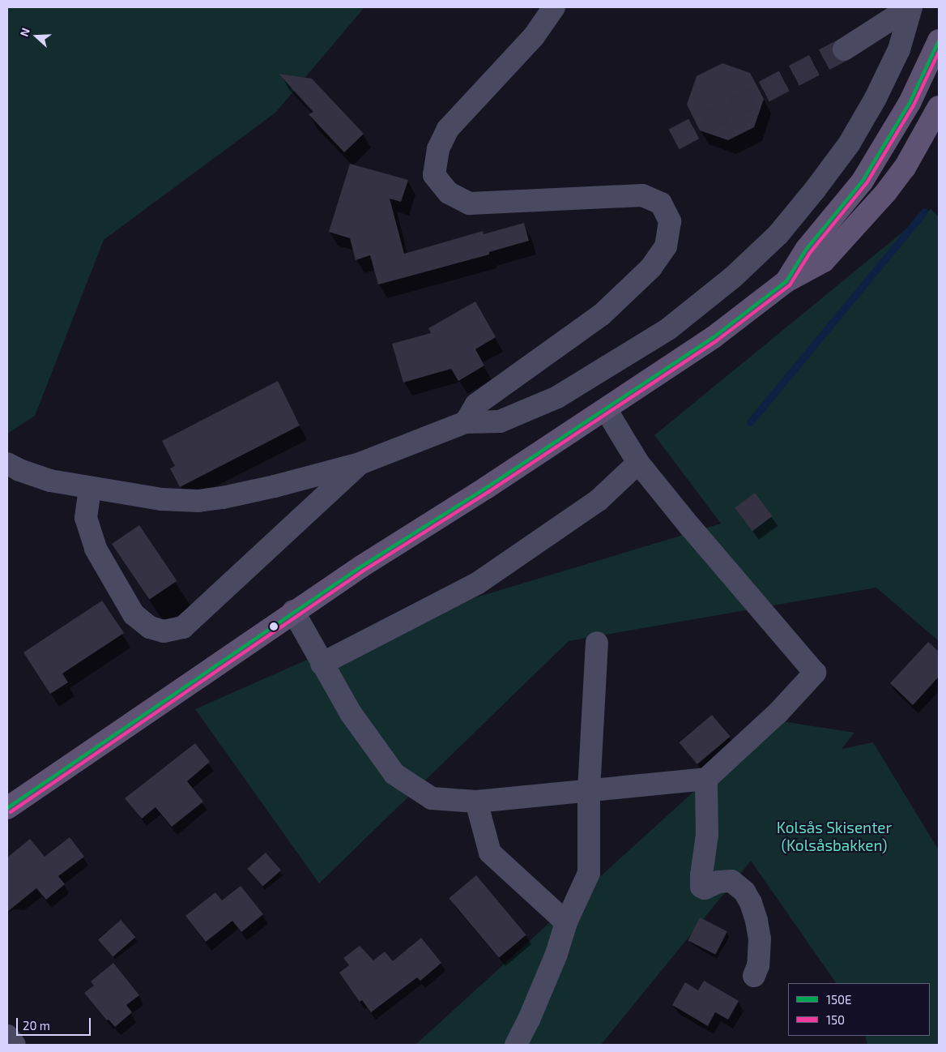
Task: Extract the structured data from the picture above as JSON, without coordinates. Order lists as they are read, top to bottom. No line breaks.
{"parks":["Kolsås Skisenter (Kolsåsbakken)"],"lines":["transit line 150E","transit line 150"],"legend":["150E","150"],"scale_bar":"20 m","north":"left"}
